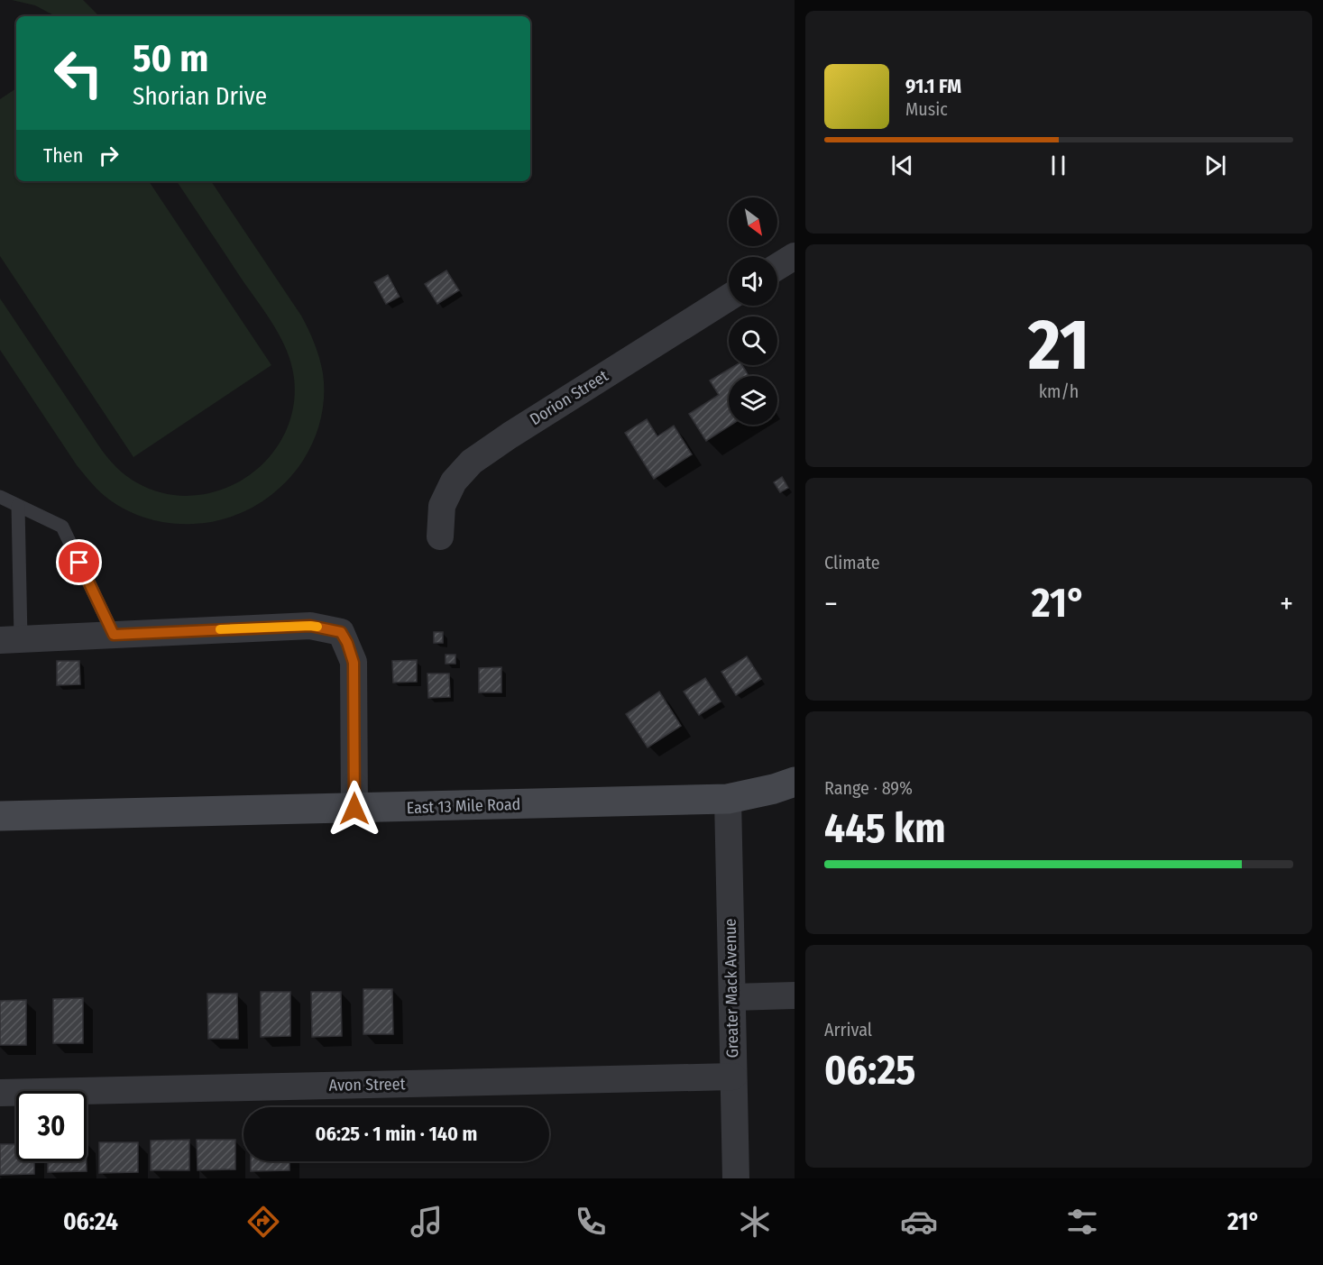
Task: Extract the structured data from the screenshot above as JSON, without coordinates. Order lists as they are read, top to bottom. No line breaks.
{"streets":{"main road":["East 13 Mile Road"],"street":["Dorion Street","Greater Mack Avenue","Avon Street"]},"crossings":[["East 13 Mile Road","Greater Mack Avenue"],["Greater Mack Avenue","Avon Street"]],"north":"bottom right","page":{"turn":["50 m","Shorian Drive"],"song":["91.1 FM","Music"],"then":"Then","tile":[["21","km/h"],"Climate",["Range · 89%","445 km"],["Arrival","06:25"]],"heat":["−","21°","+"],"limit":"30","trip":"06:25 · 1 min · 140 m","tabs":["06:24","21°"]}}
